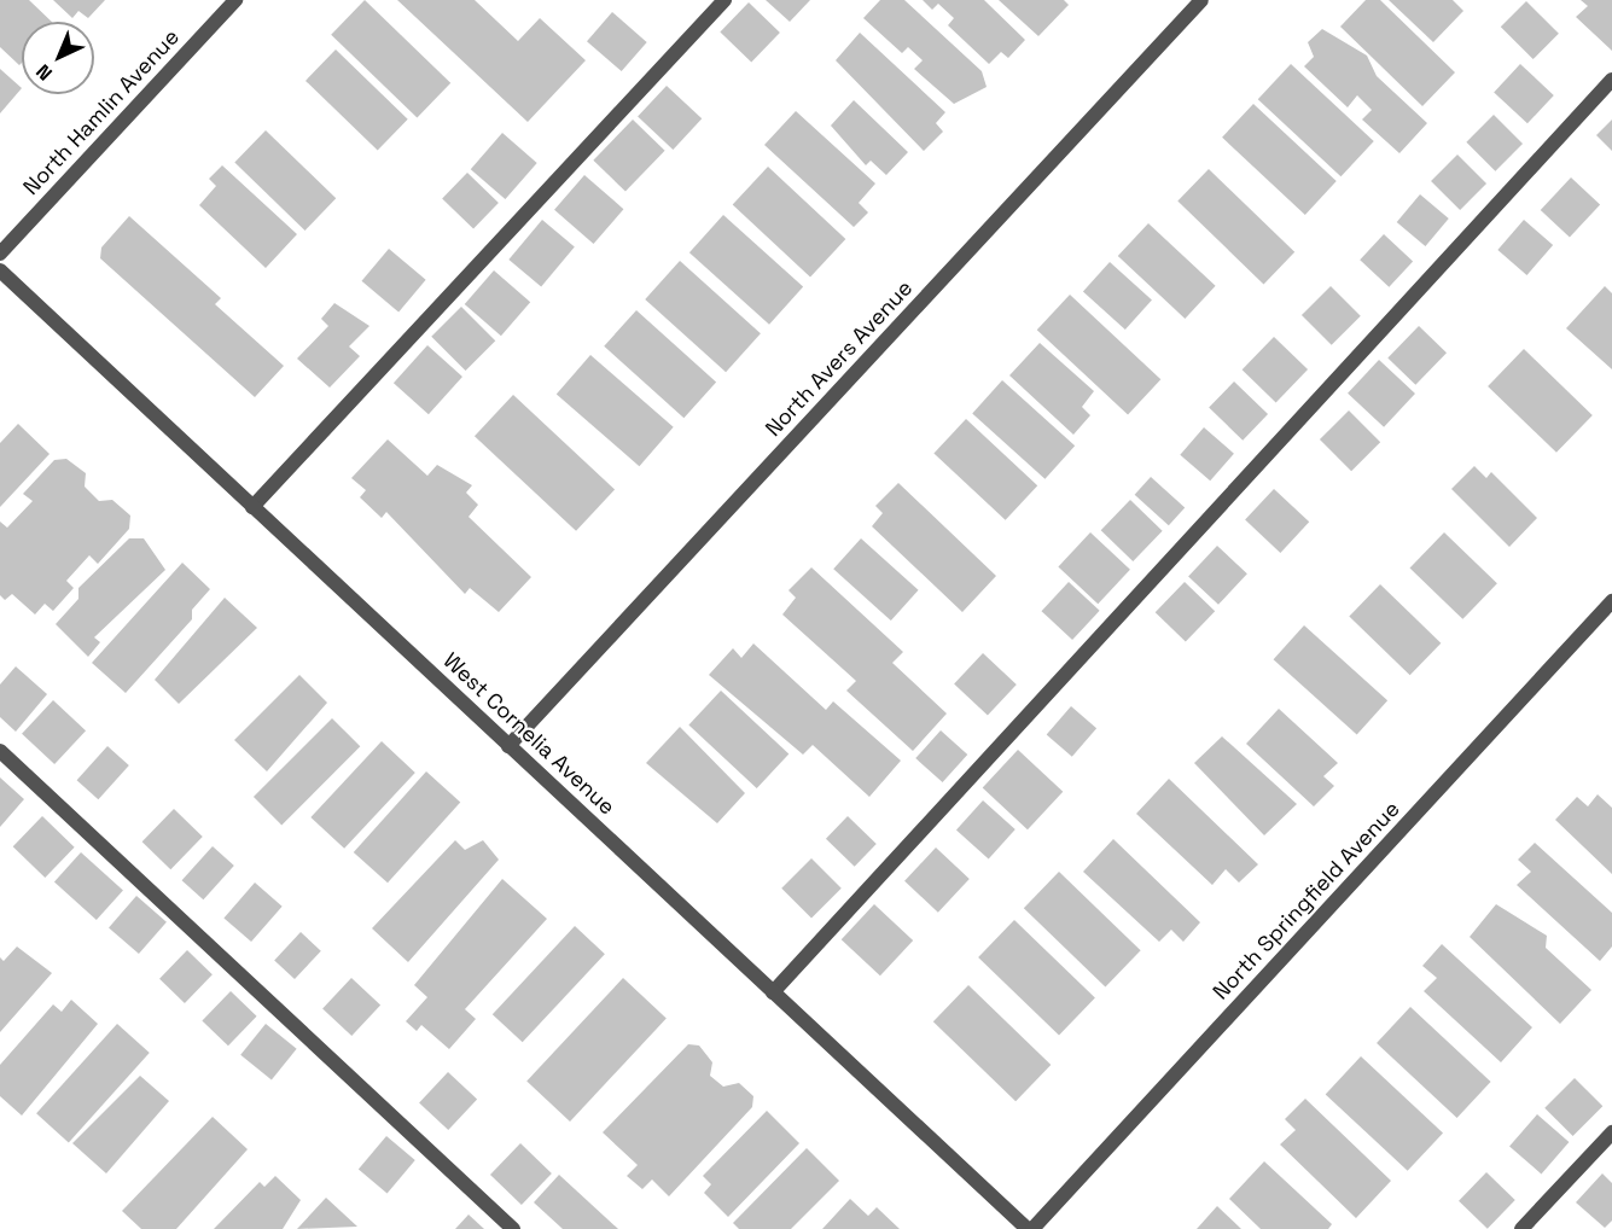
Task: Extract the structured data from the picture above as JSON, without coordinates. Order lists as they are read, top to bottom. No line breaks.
{"streets":{"street":["North Hamlin Avenue","North Avers Avenue","West Cornelia Avenue","North Springfield Avenue"]},"crossings":[["North Avers Avenue","West Cornelia Avenue"],["West Cornelia Avenue","North Springfield Avenue"]],"north":"bottom left"}
